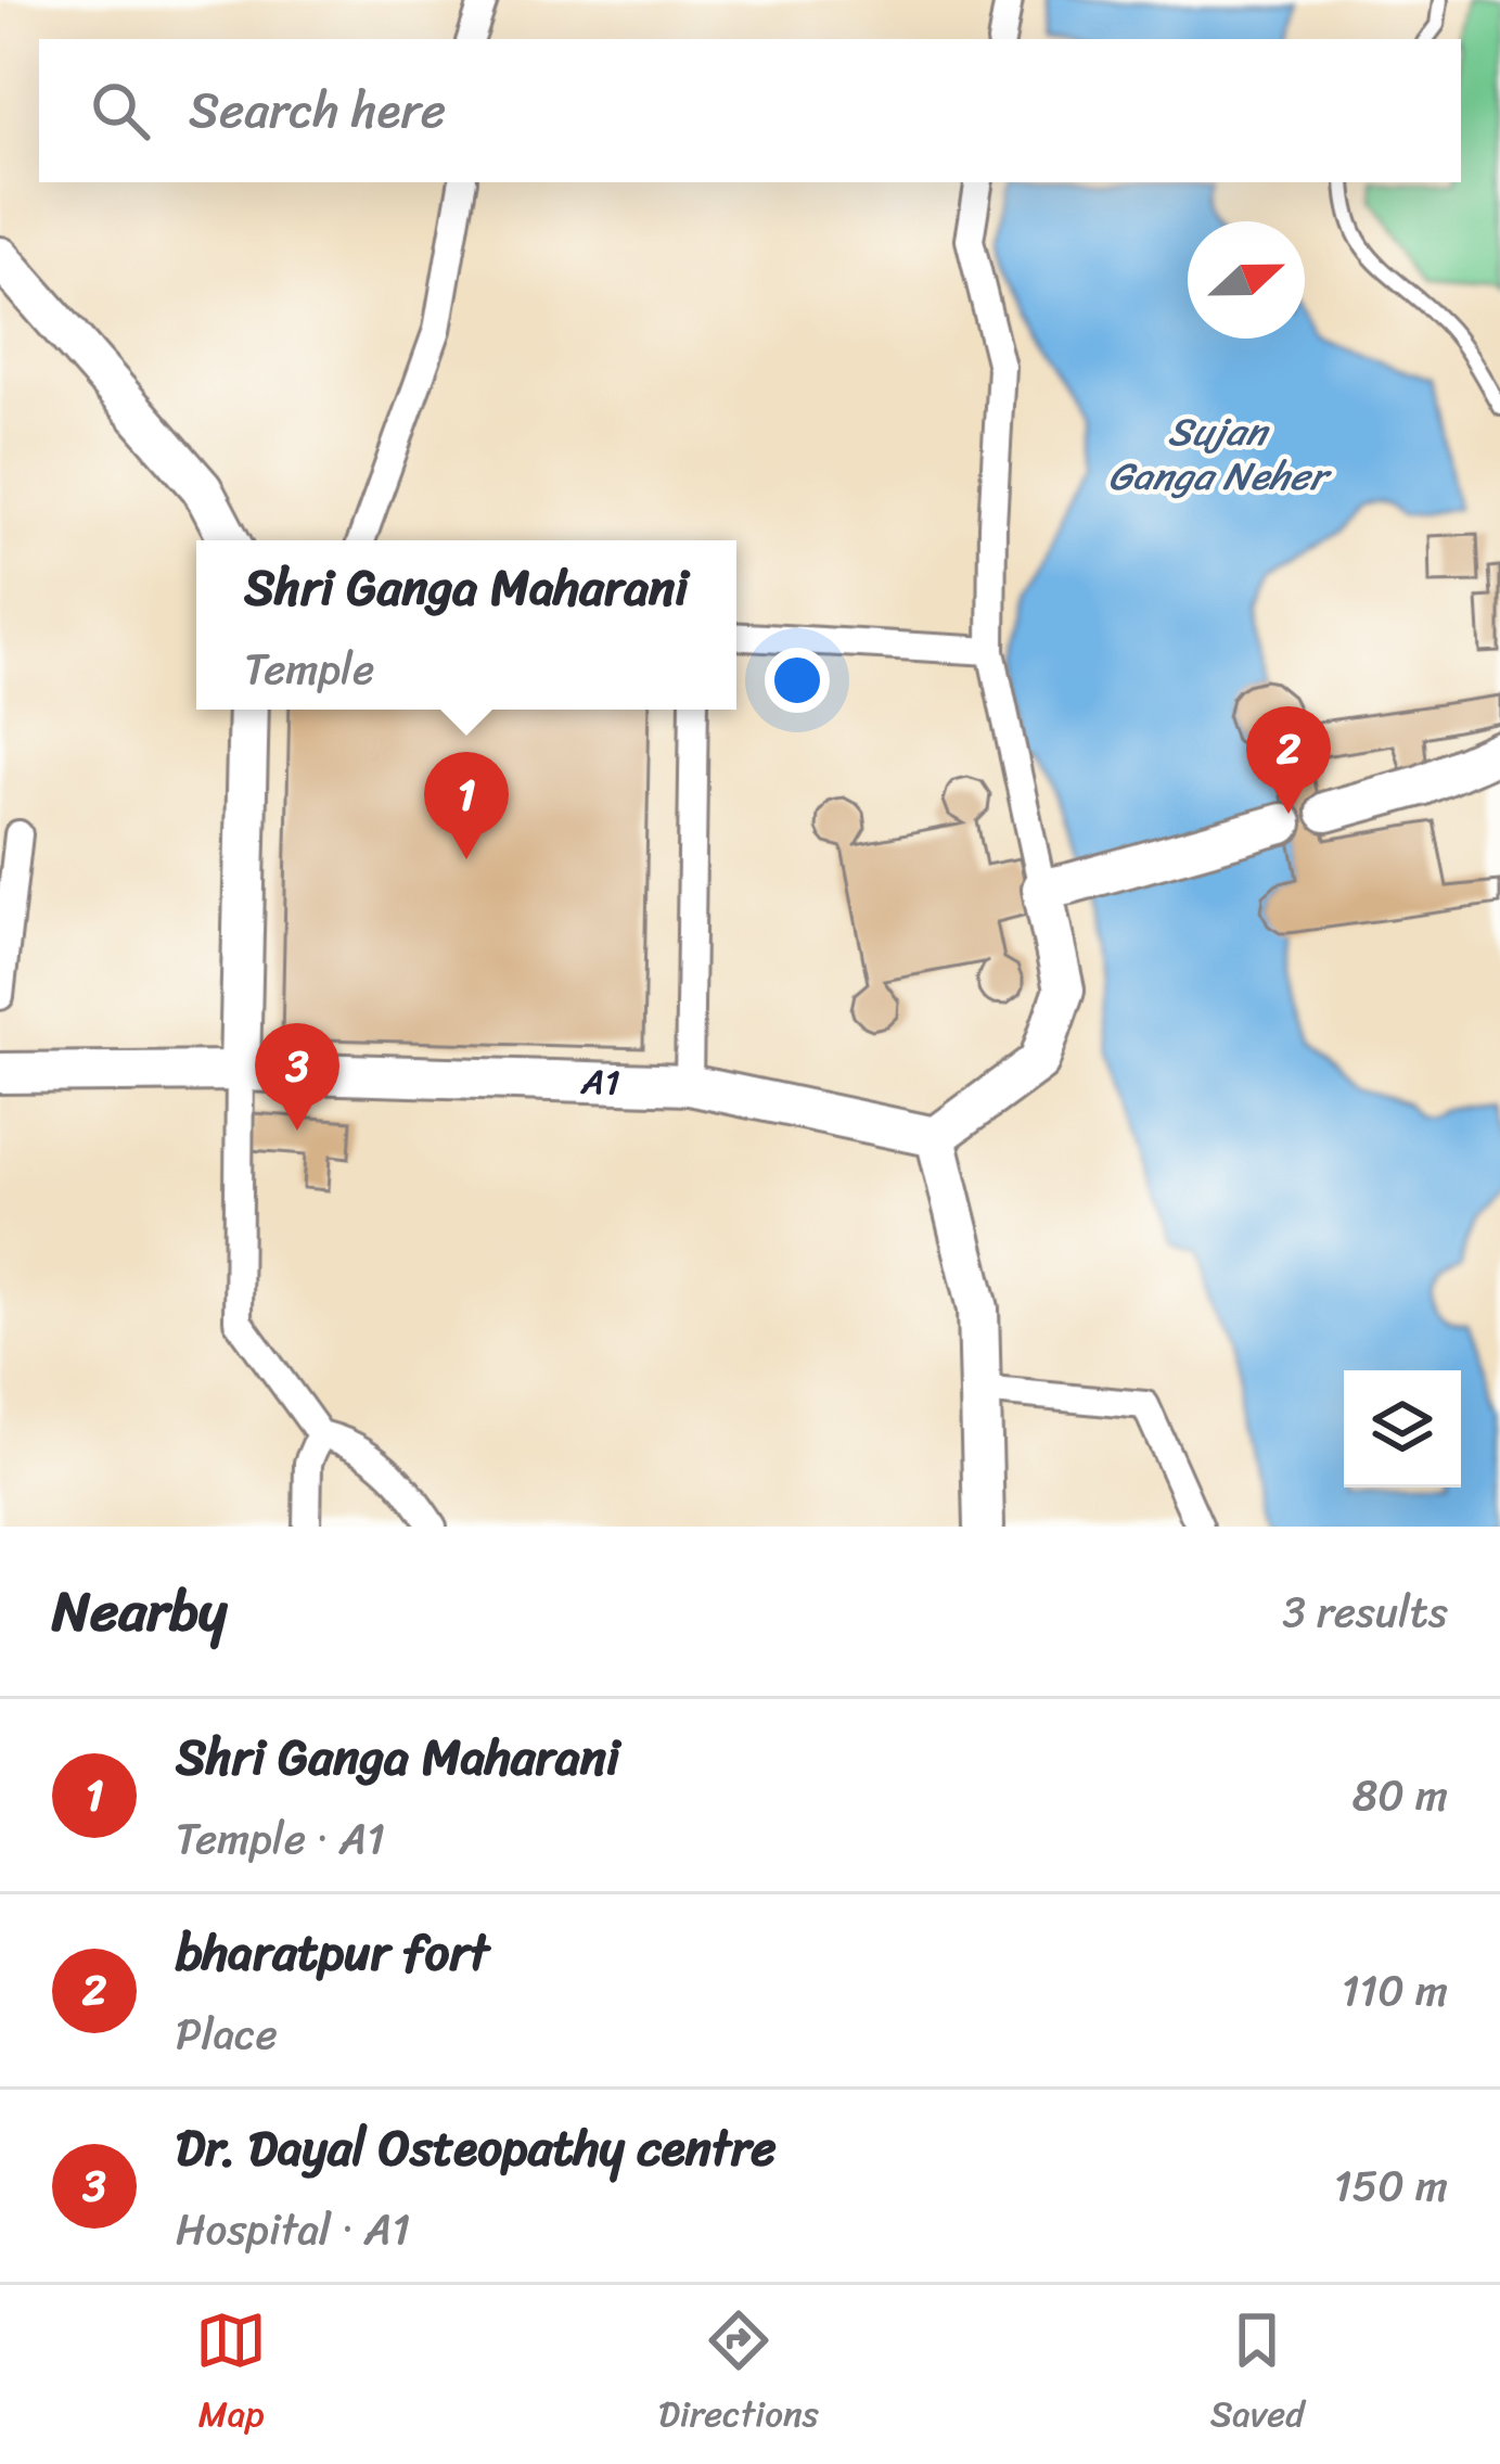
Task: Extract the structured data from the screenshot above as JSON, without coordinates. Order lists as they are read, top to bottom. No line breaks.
{"streets":{"main road":["A1"]},"water":["Sujan Ganga Neher"],"north":"right","page":{"search":"Search here","popup":["Shri Ganga Maharani","Temple"],"pins":["2","1","3"],"heading":["Nearby","3 results"],"list":[{"mark":"1","name":"Shri Ganga Maharani","note":"Temple · A1","value":"80 m"},{"mark":"2","name":"bharatpur fort","note":"Place","value":"110 m"},{"mark":"3","name":"Dr. Dayal Osteopathy centre","note":"Hospital · A1","value":"150 m"}],"nav":["Map","Directions","Saved"]}}
